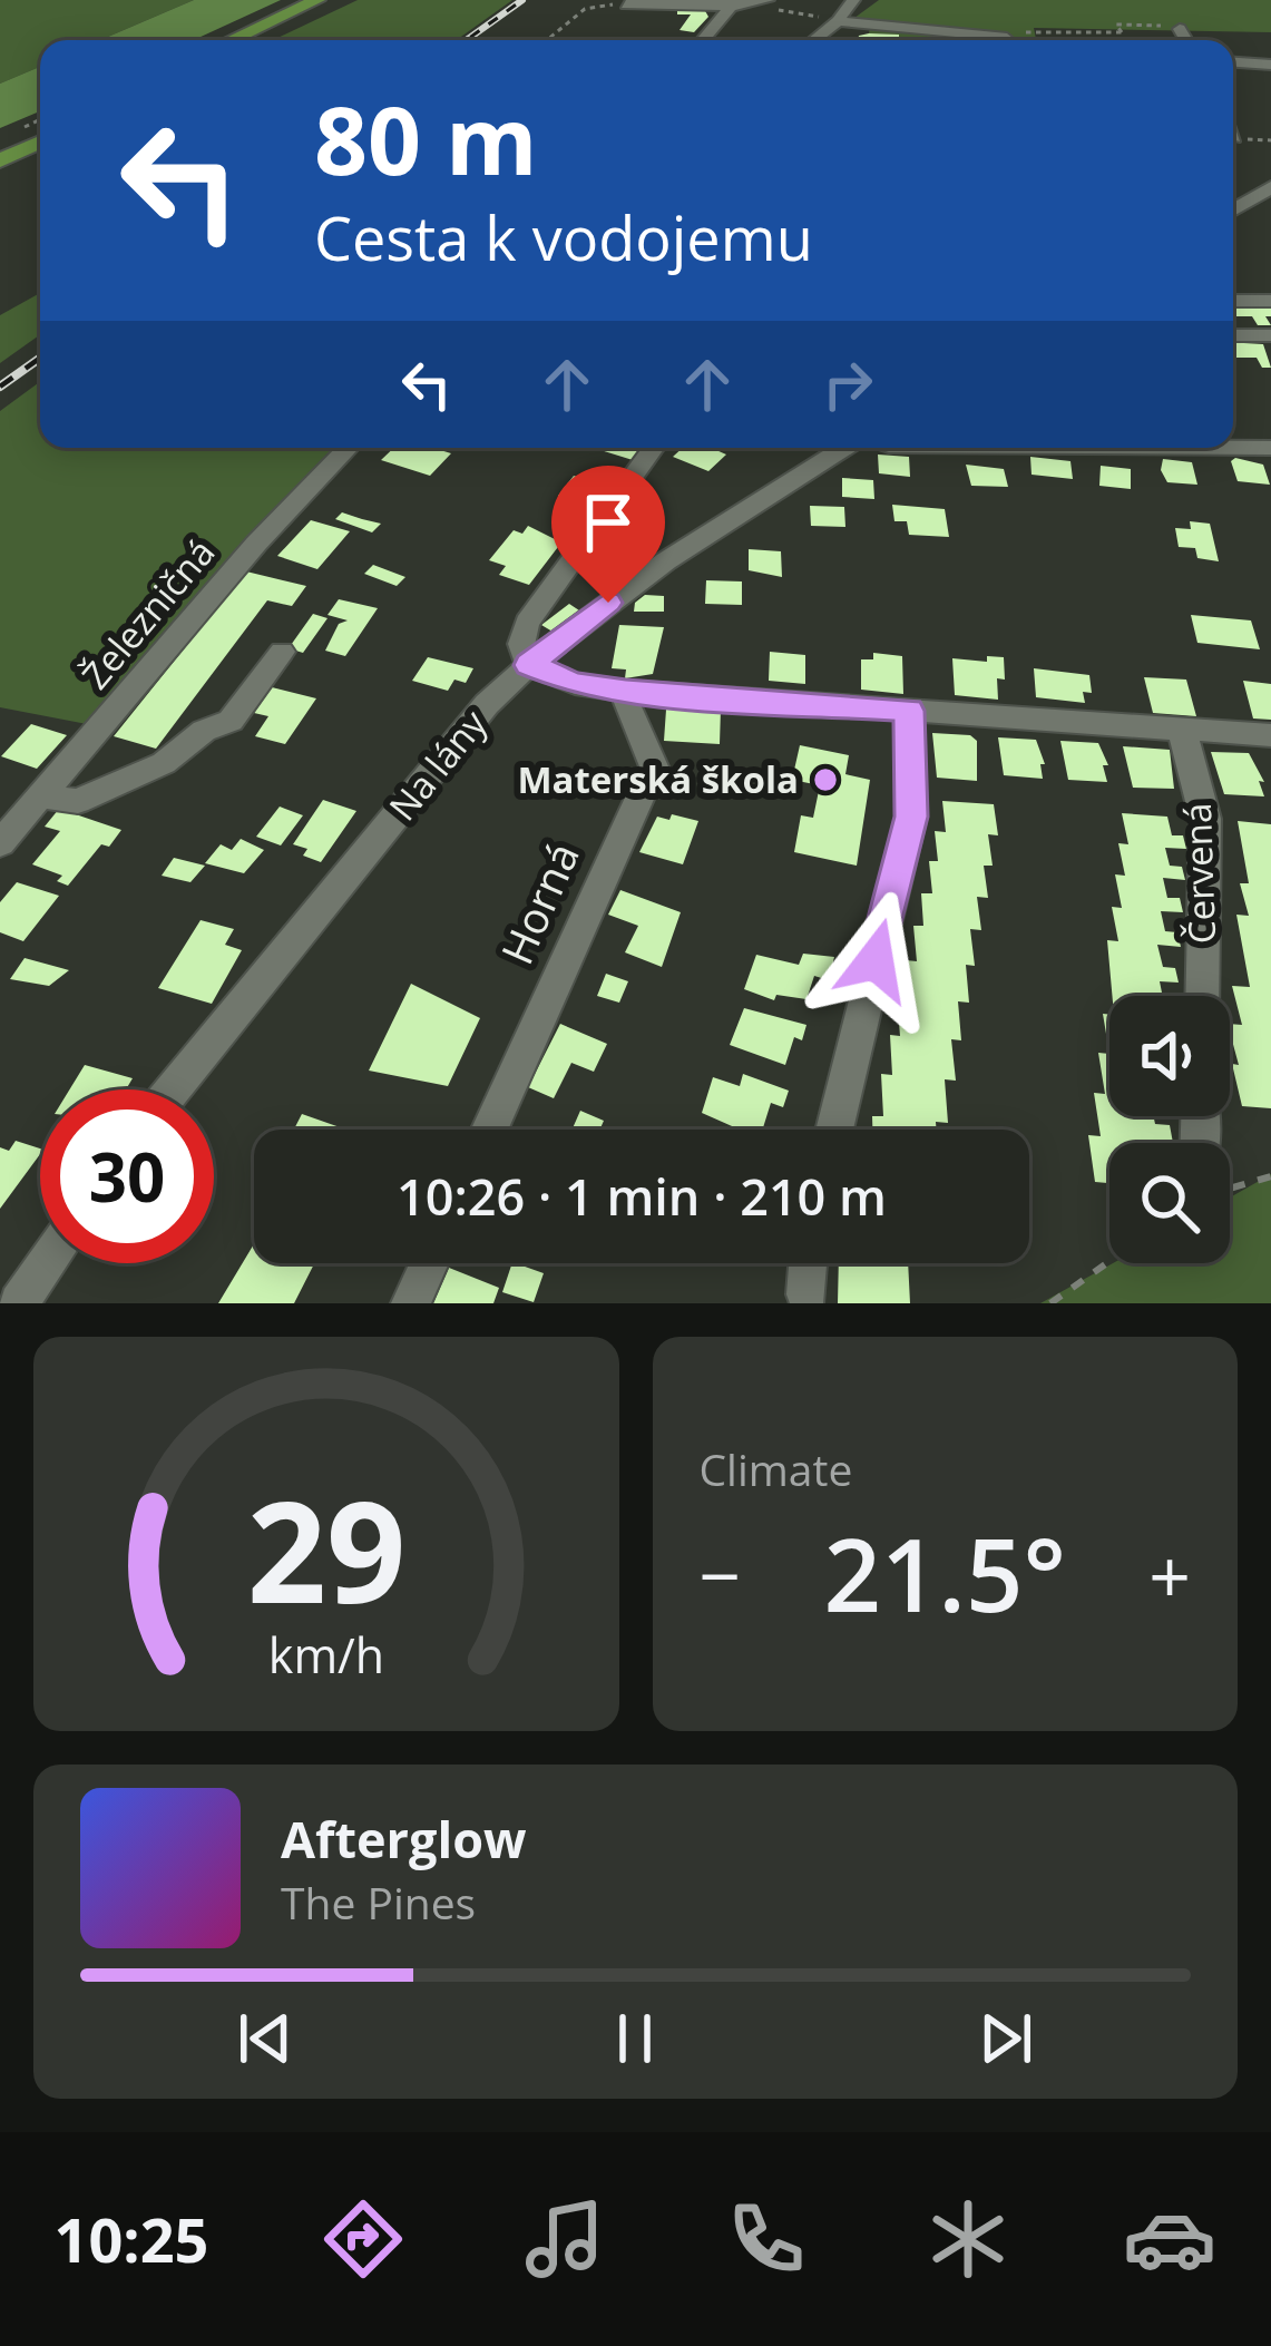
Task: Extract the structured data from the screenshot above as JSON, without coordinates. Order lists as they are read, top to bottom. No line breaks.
{"streets":{"street":["Železničná","Na lány","Červená","Horná"]},"places":["Materská škola"],"page":{"turn":["80 m","Cesta k vodojemu"],"limit":"30","trip":"10:26 · 1 min · 210 m","tile":"Climate","heat":["−","21.5°","+"],"song":["Afterglow","The Pines"],"tabs":"10:25","gauge":["29","km/h"]}}
